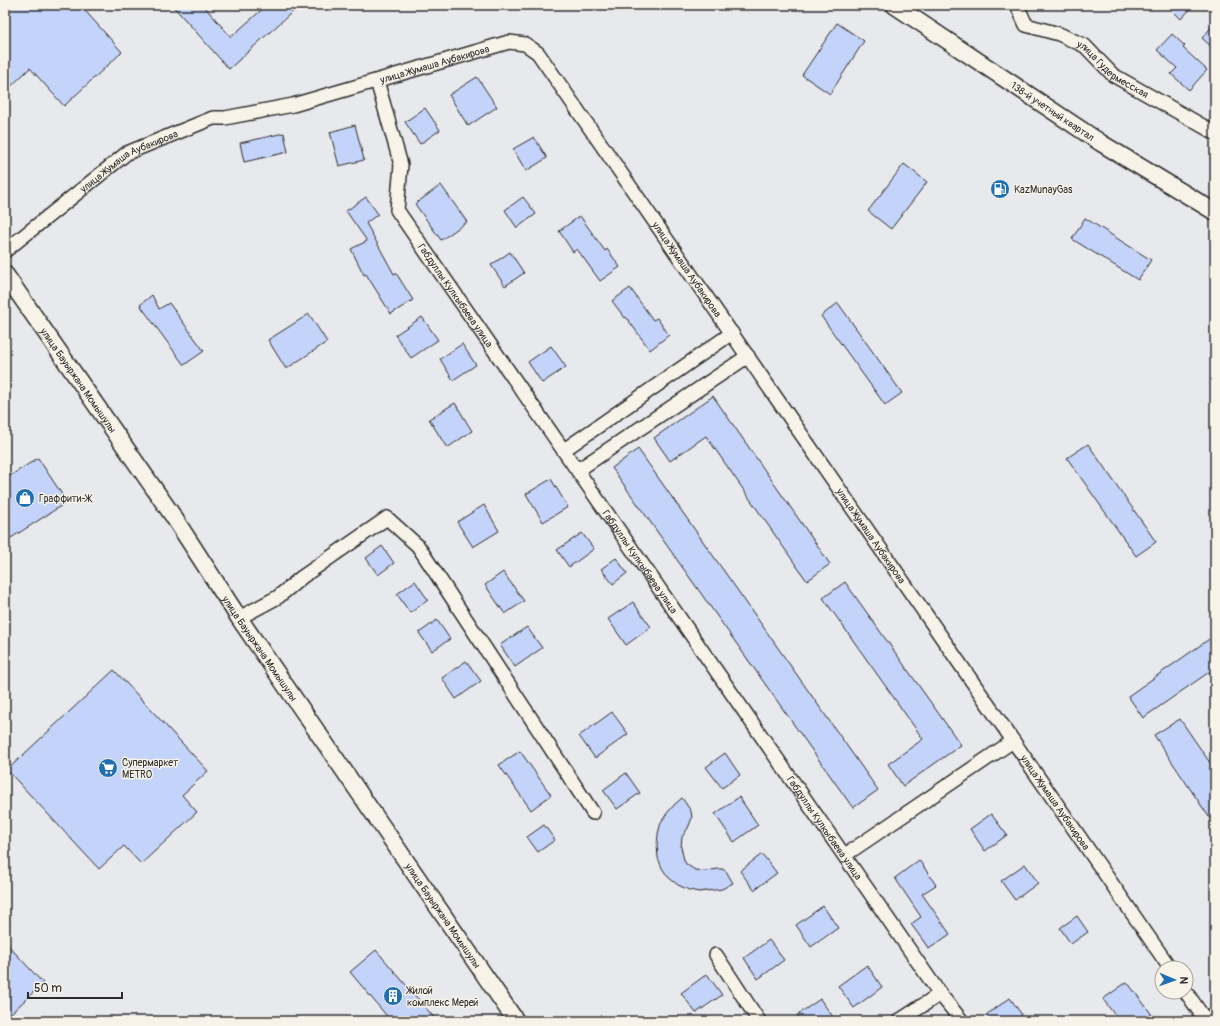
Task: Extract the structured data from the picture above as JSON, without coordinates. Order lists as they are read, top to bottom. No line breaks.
{"streets":{"main road":["138-й учетный квартал","улица Бауыржана Момышулы"],"street":["улица Жумаша Аубакирова","улица Гудермесская","Габдуллы Кулкыбаева улица"]},"crossings":[["улица Жумаша Аубакирова","Габдуллы Кулкыбаева улица"]],"places":{"fuel station":["KazMunayGas"],"shop":["Граффити-Ж"],"supermarket":["Супермаркет METRO"],"building":["Жилой комплекс Мерей"]},"scale_bar":"50 m","north":"right"}
